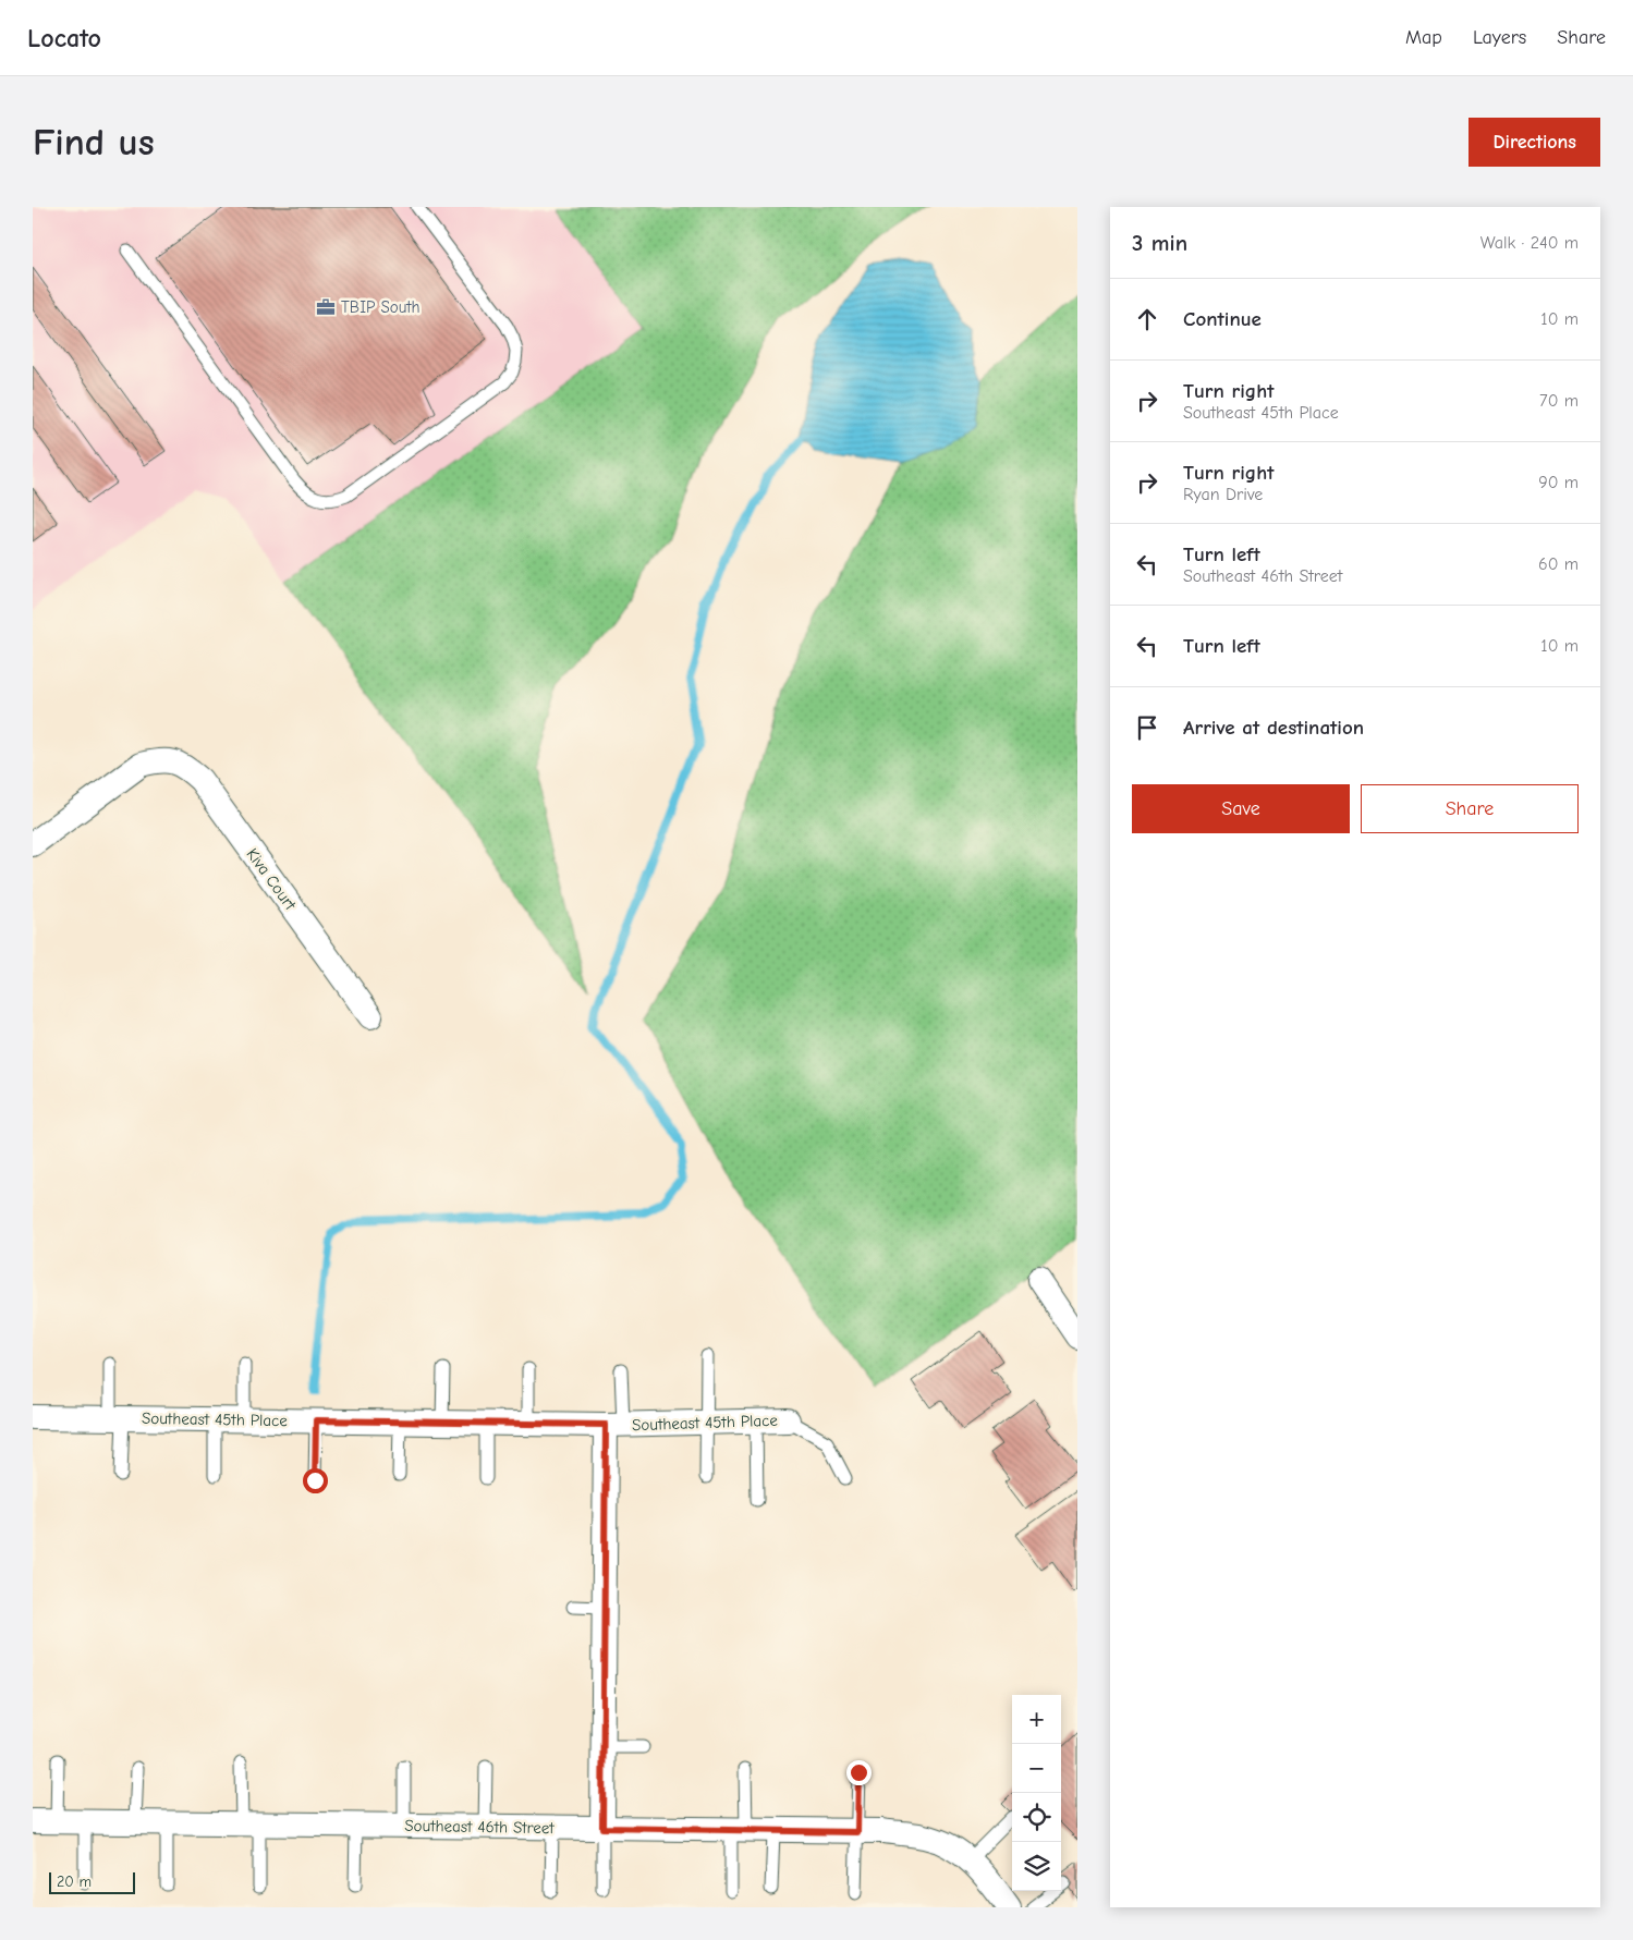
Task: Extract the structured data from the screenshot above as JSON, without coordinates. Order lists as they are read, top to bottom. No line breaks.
{"streets":{"street":["Kiva Court","Southeast 45th Place","Southeast 46th Street"]},"places":{"office":["TBIP South"]},"scale_bar":"20 m","page":{"header":"Locato","nav":["Map","Layers","Share"],"buttons":["Directions",["Save","Share"]],"title":"Find us","heading":["3 min","Walk · 240 m"],"list":[["Continue","10 m"],["Turn right","Southeast 45th Place","70 m"],["Turn right","Ryan Drive","90 m"],["Turn left","Southeast 46th Street","60 m"],["Turn left","10 m"],"Arrive at destination"],"map_buttons":["+","−"],"scale":"20 m"}}
